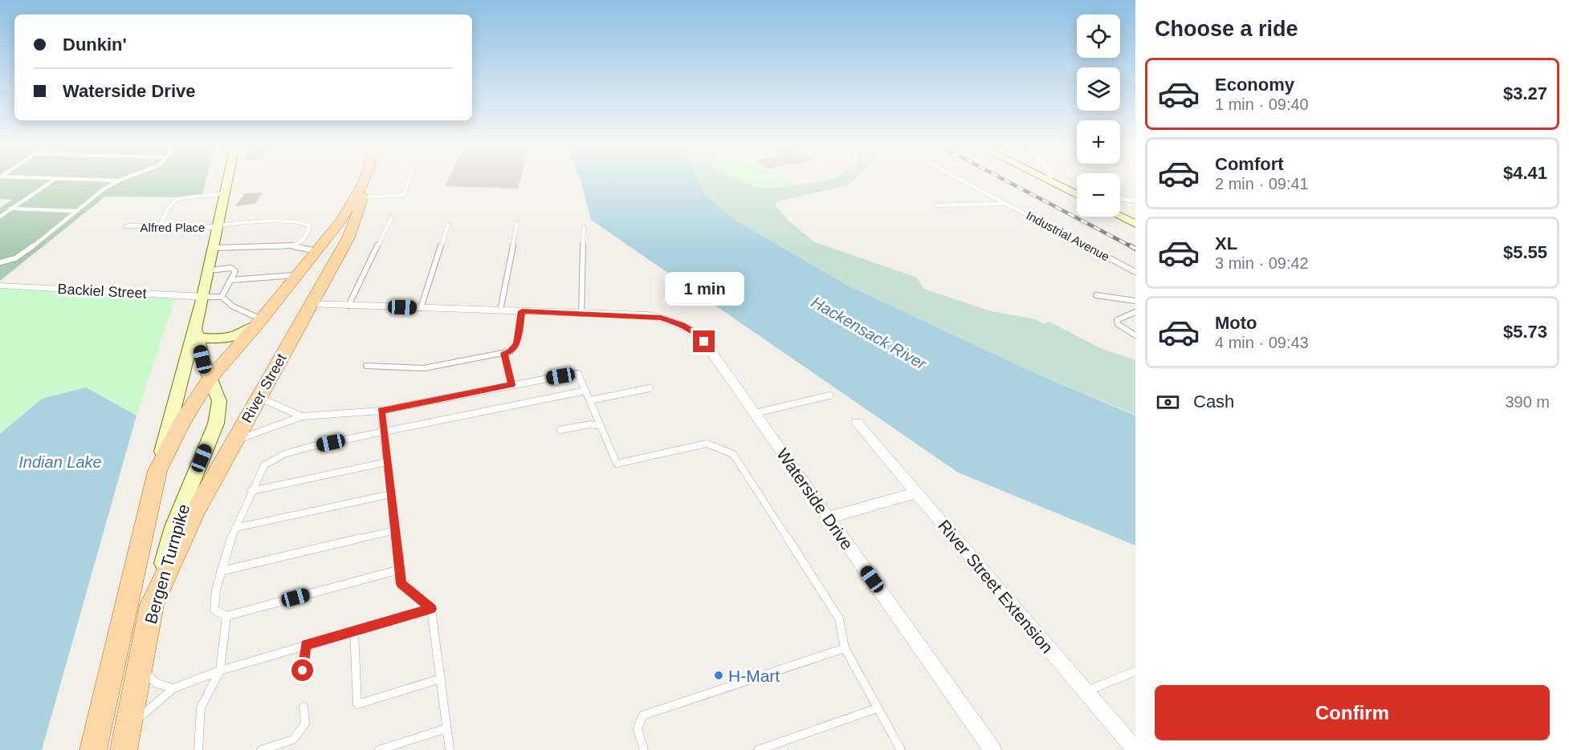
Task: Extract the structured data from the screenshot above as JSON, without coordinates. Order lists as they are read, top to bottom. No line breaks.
{"streets":{"main road":["River Street","Bergen Turnpike"],"street":["Alfred Place","Backiel Street","Waterside Drive","River Street Extension"],"lane":["Industrial Avenue"]},"crossings":[["Alfred Place","Bergen Turnpike"],["Backiel Street","Bergen Turnpike"],["River Street","Bergen Turnpike"]],"water":["Hackensack River","Indian Lake"],"places":["H-Mart"],"page":{"heading":"Choose a ride","map_buttons":["+","−"],"banner":["Dunkin'","Waterside Drive"],"list":[{"name":"Economy","note":"1 min · 09:40","value":"$3.27"},{"name":"Comfort","note":"2 min · 09:41","value":"$4.41"},{"name":"XL","note":"3 min · 09:42","value":"$5.55"},{"name":"Moto","note":"4 min · 09:43","value":"$5.73"}],"bubble":"1 min","pay":["Cash","390 m"],"buttons":"Confirm"}}
